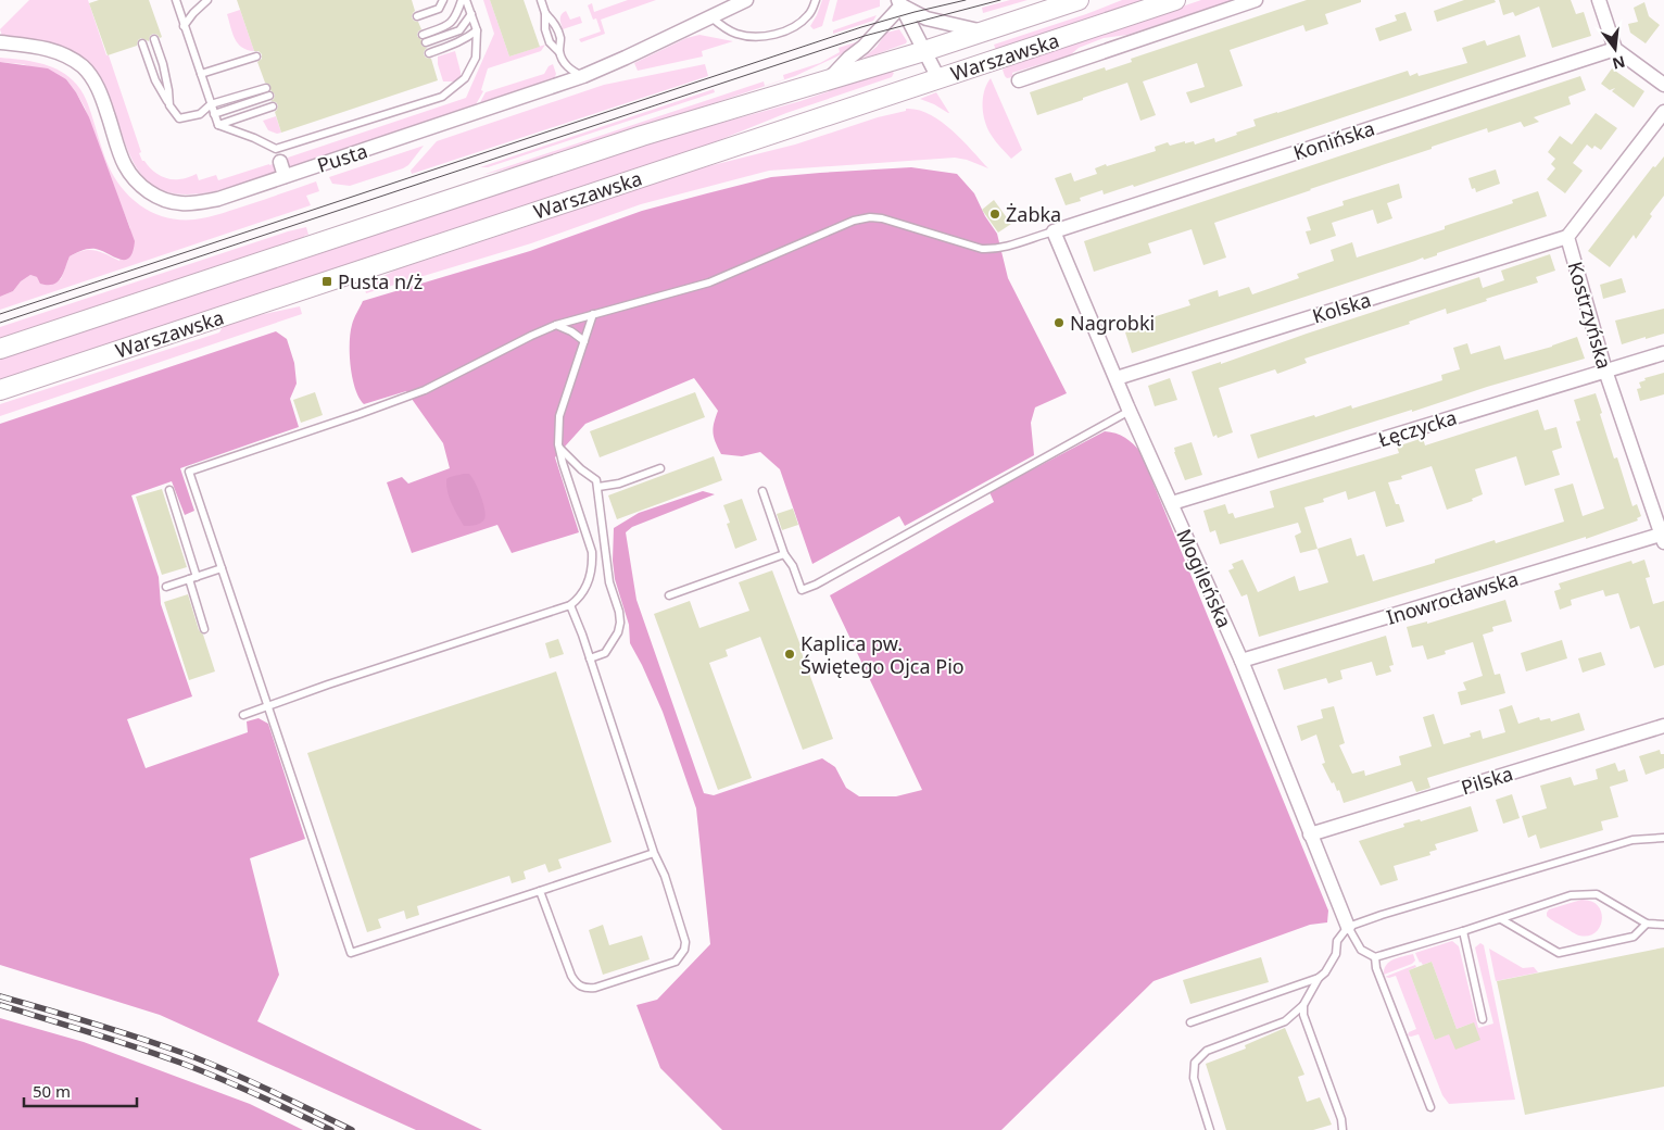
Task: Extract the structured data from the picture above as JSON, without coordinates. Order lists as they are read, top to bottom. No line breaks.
{"streets":{"main road":["Warszawska"],"street":["Konińska","Pusta","Kolska","Kostrzyńska","Łęczycka","Mogileńska","Inowrocławska","Pilska"]},"crossings":[["Konińska","Mogileńska"],["Kolska","Kostrzyńska"],["Kolska","Mogileńska"],["Kostrzyńska","Łęczycka"],["Kostrzyńska","Inowrocławska"],["Łęczycka","Mogileńska"],["Mogileńska","Inowrocławska"],["Mogileńska","Pilska"]],"places":{"other":["Żabka","Nagrobki","Kaplica pw. Świętego Ojca Pio"],"transit":["Pusta n/ż"]},"scale_bar":"50 m","north":"bottom"}
